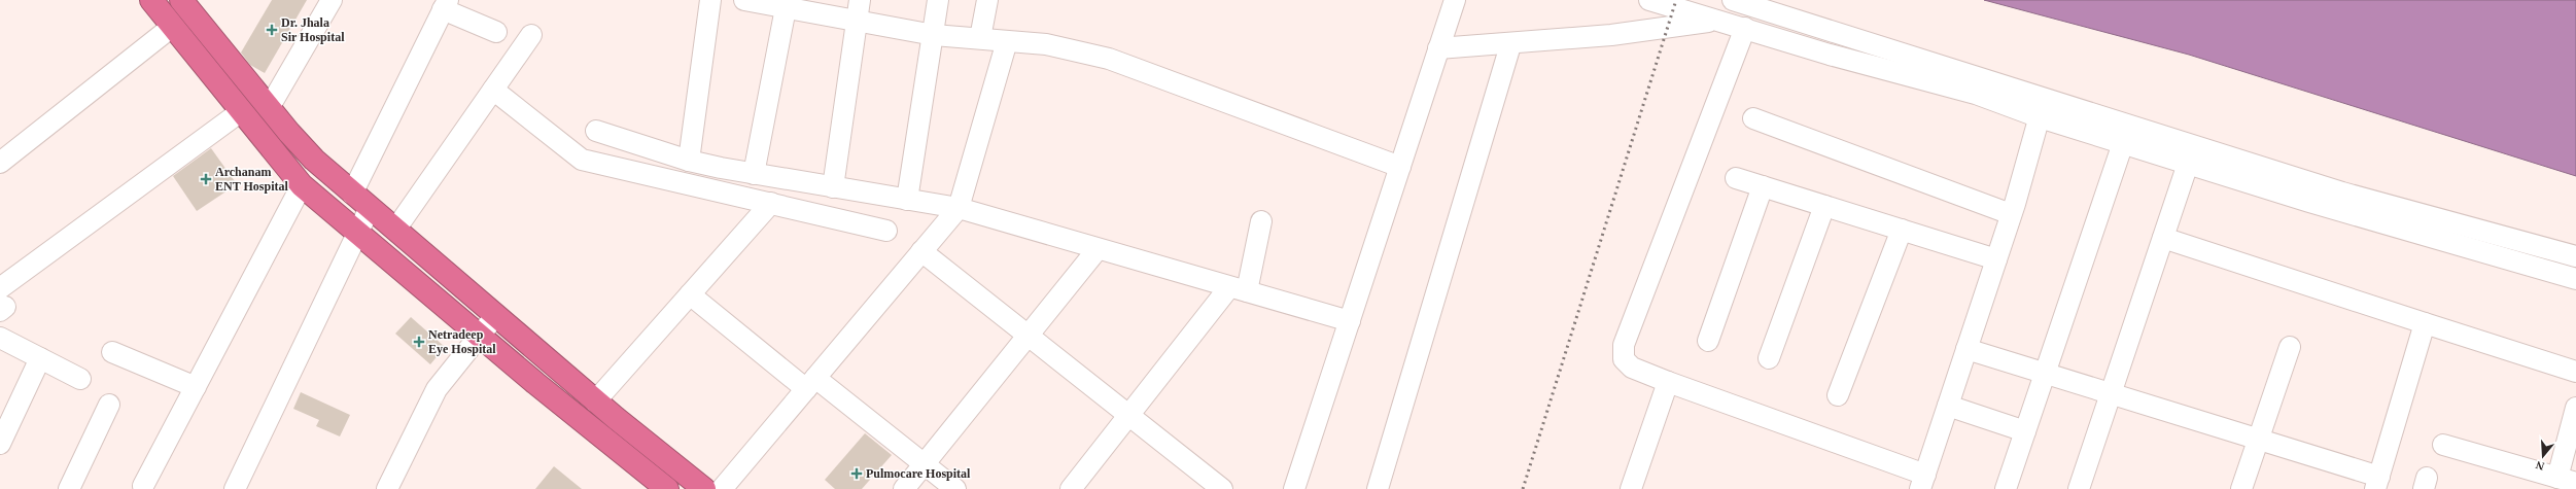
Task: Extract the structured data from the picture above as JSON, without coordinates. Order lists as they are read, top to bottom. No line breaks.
{"places":{"health":["Dr. Jhala Sir Hospital","Archanam ENT Hospital","Netradeep Eye Hospital","Pulmocare Hospital"]},"north":"bottom"}
